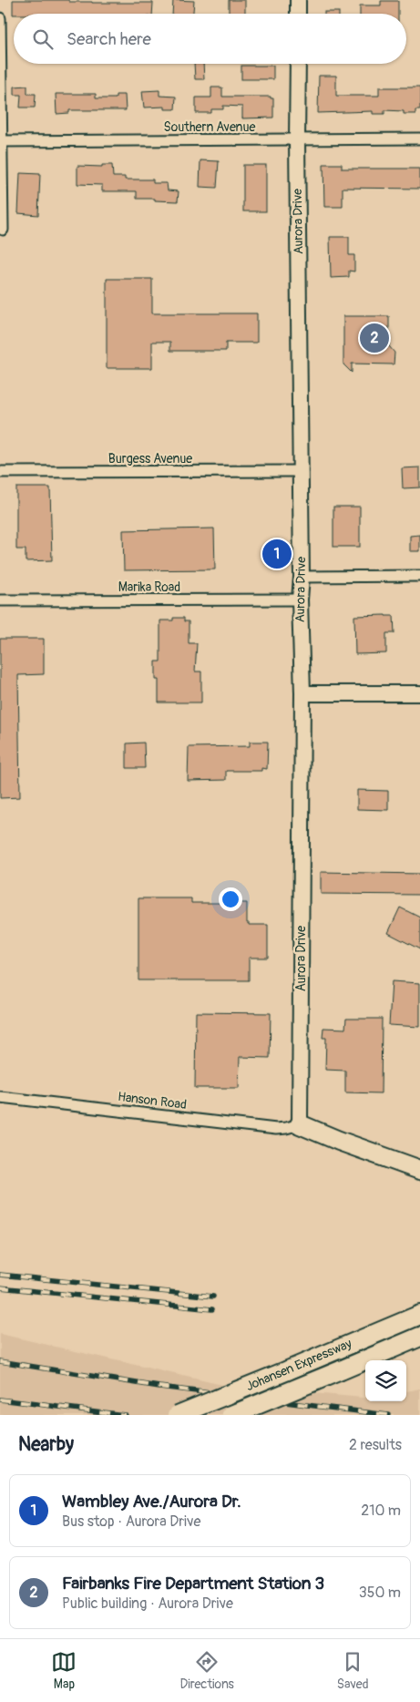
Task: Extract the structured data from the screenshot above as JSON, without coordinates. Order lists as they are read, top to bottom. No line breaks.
{"streets":{"highway":["Johansen Expressway"],"street":["Southern Avenue","Aurora Drive","Burgess Avenue","Marika Road","Hanson Road"]},"crossings":[["Southern Avenue","Aurora Drive"],["Aurora Drive","Burgess Avenue"],["Aurora Drive","Marika Road"],["Aurora Drive","Hanson Road"]],"page":{"search":"Search here","pins":["2","1"],"heading":["Nearby","2 results"],"list":[{"mark":"1","name":"Wambley Ave./Aurora Dr.","note":"Bus stop · Aurora Drive","value":"210 m"},{"mark":"2","name":"Fairbanks Fire Department Station 3","note":"Public building · Aurora Drive","value":"350 m"}],"nav":["Map","Directions","Saved"]}}
